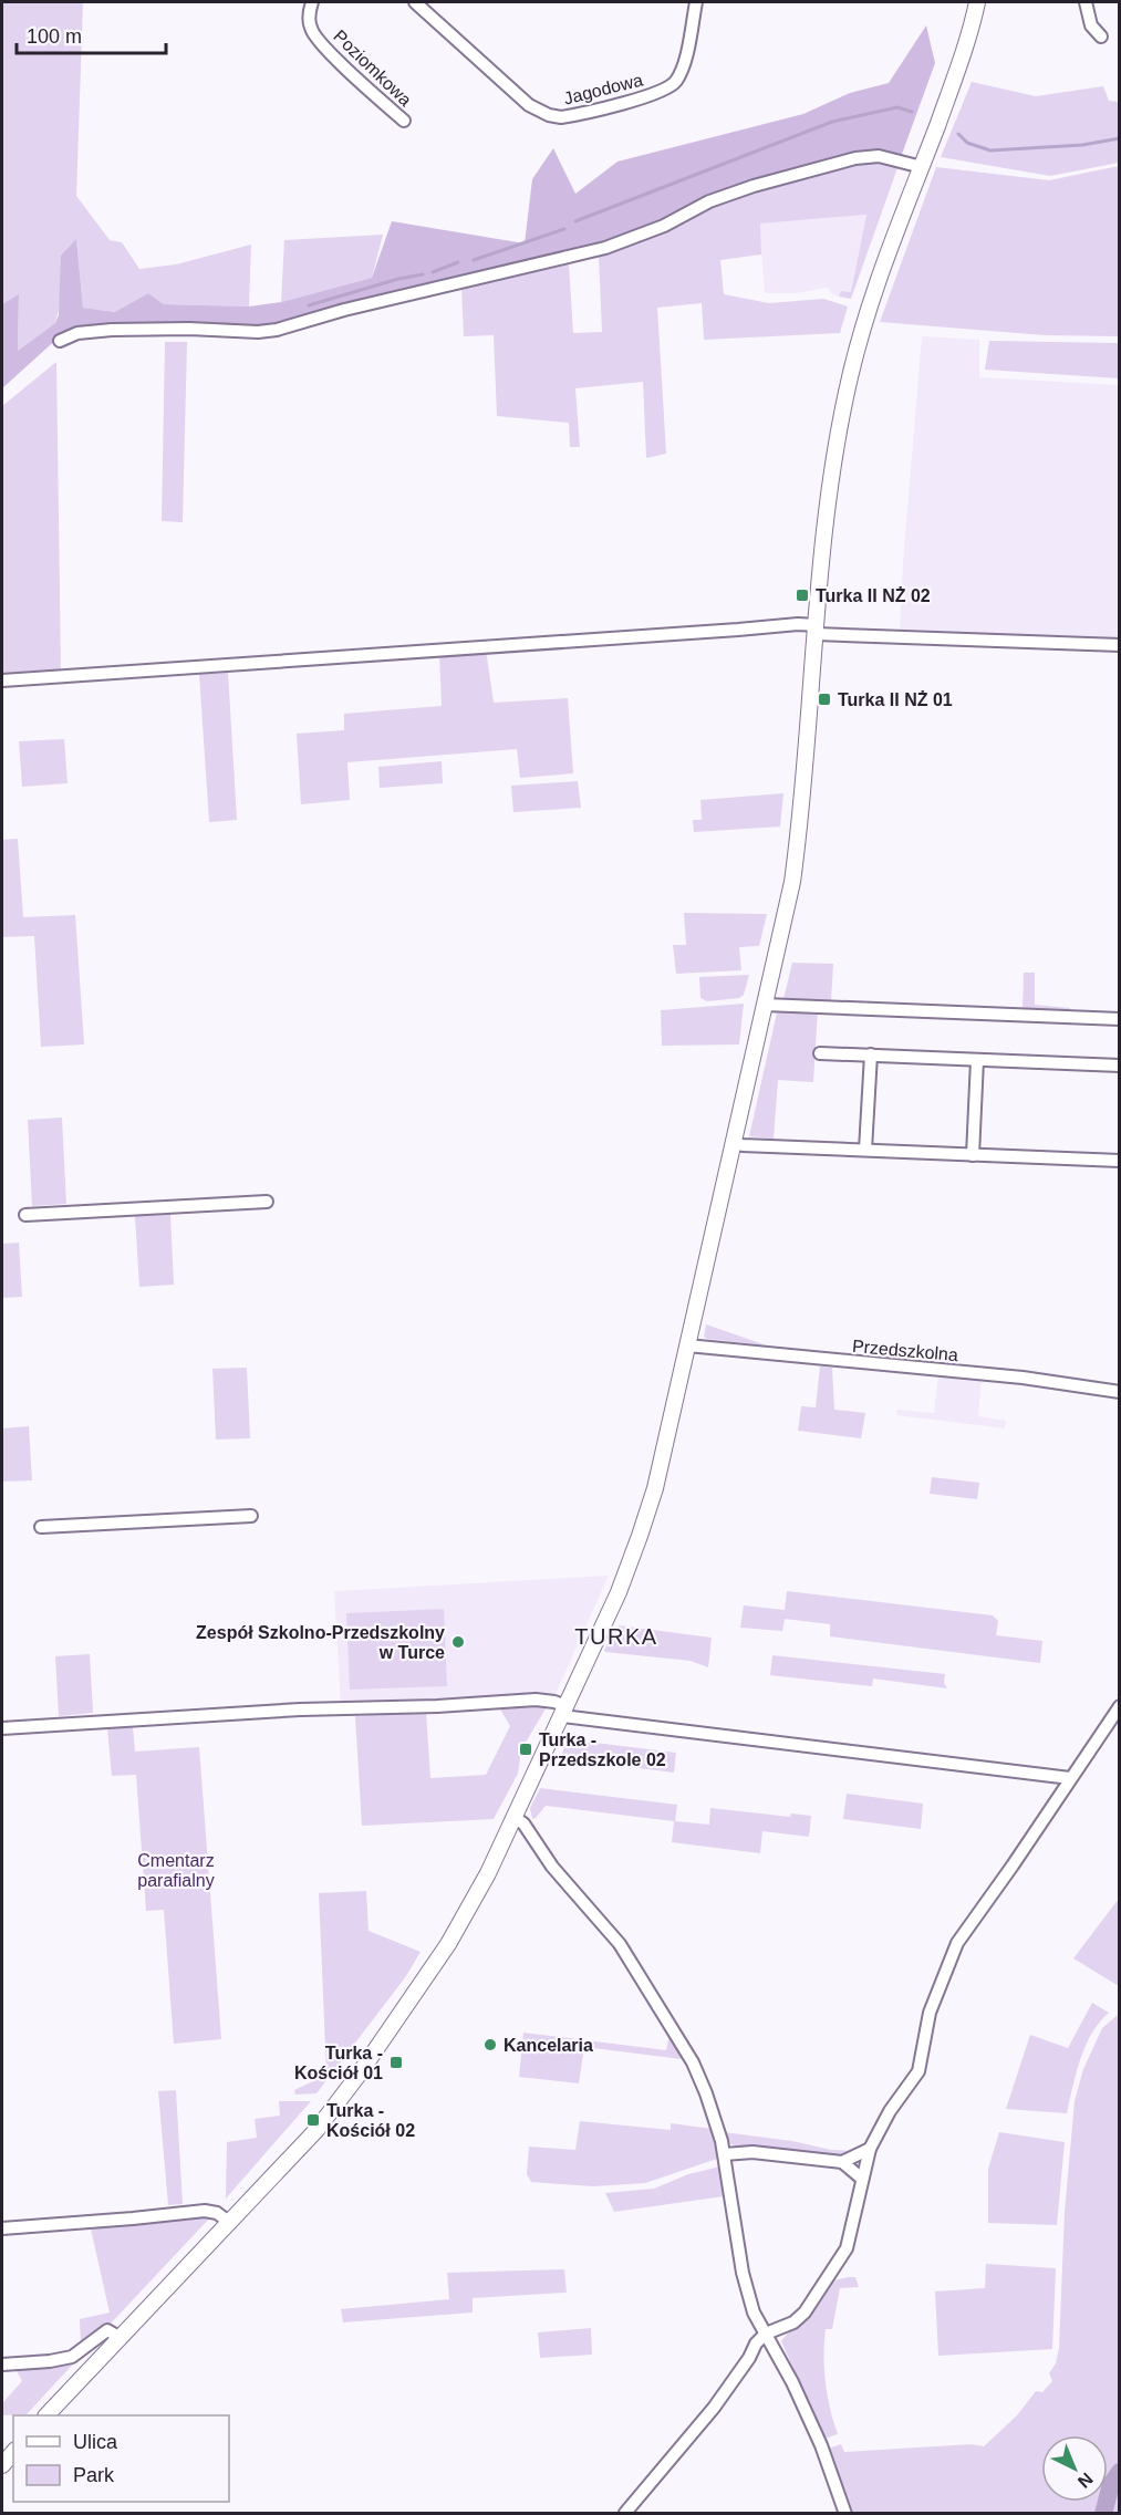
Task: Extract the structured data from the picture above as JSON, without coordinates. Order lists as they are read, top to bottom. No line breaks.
{"streets":{"street":["Poziomkowa","Jagodowa","Przedszkolna"]},"districts":["TURKA"],"parks":["Cmentarz parafialny"],"places":{"transit":["Turka II NŻ 02","Turka II NŻ 01","Turka - Przedszkole 02","Turka - Kościół 01","Turka - Kościół 02"],"other":["Zespół Szkolno-Przedszkolny w Turce","Kancelaria"]},"legend":["Ulica","Park"],"scale_bar":"100 m","north":"bottom right"}
